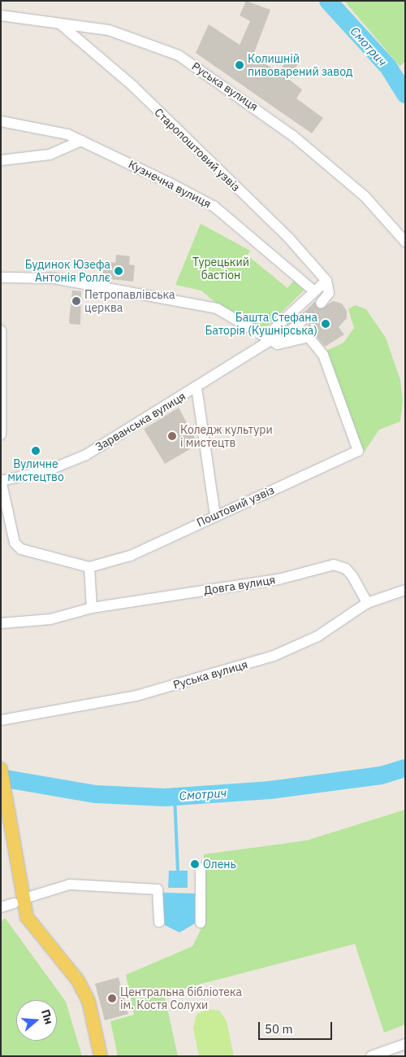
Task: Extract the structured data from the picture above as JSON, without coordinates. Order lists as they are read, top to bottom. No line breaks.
{"streets":{"street":["Руська вулиця","Старопоштовий узвіз","Кузнечна вулиця","Зарванська вулиця","Поштовий узвіз","Довга вулиця"]},"crossings":[["Руська вулиця","Старопоштовий узвіз"],["Руська вулиця","Довга вулиця"],["Зарванська вулиця","Поштовий узвіз"]],"water":["Смотрич"],"parks":["Турецький бастіон"],"places":["Колишній пивоварений завод","Будинок Юзефа Антонія Роллє","Петропавлівська церква","Башта Стефана Баторія (Кушнірська)","Коледж культури і мистецтв","Вуличне мистецтво","Олень","Центральна бібліотека ім. Костя Солухи"],"scale_bar":"50 m","north":"right"}
